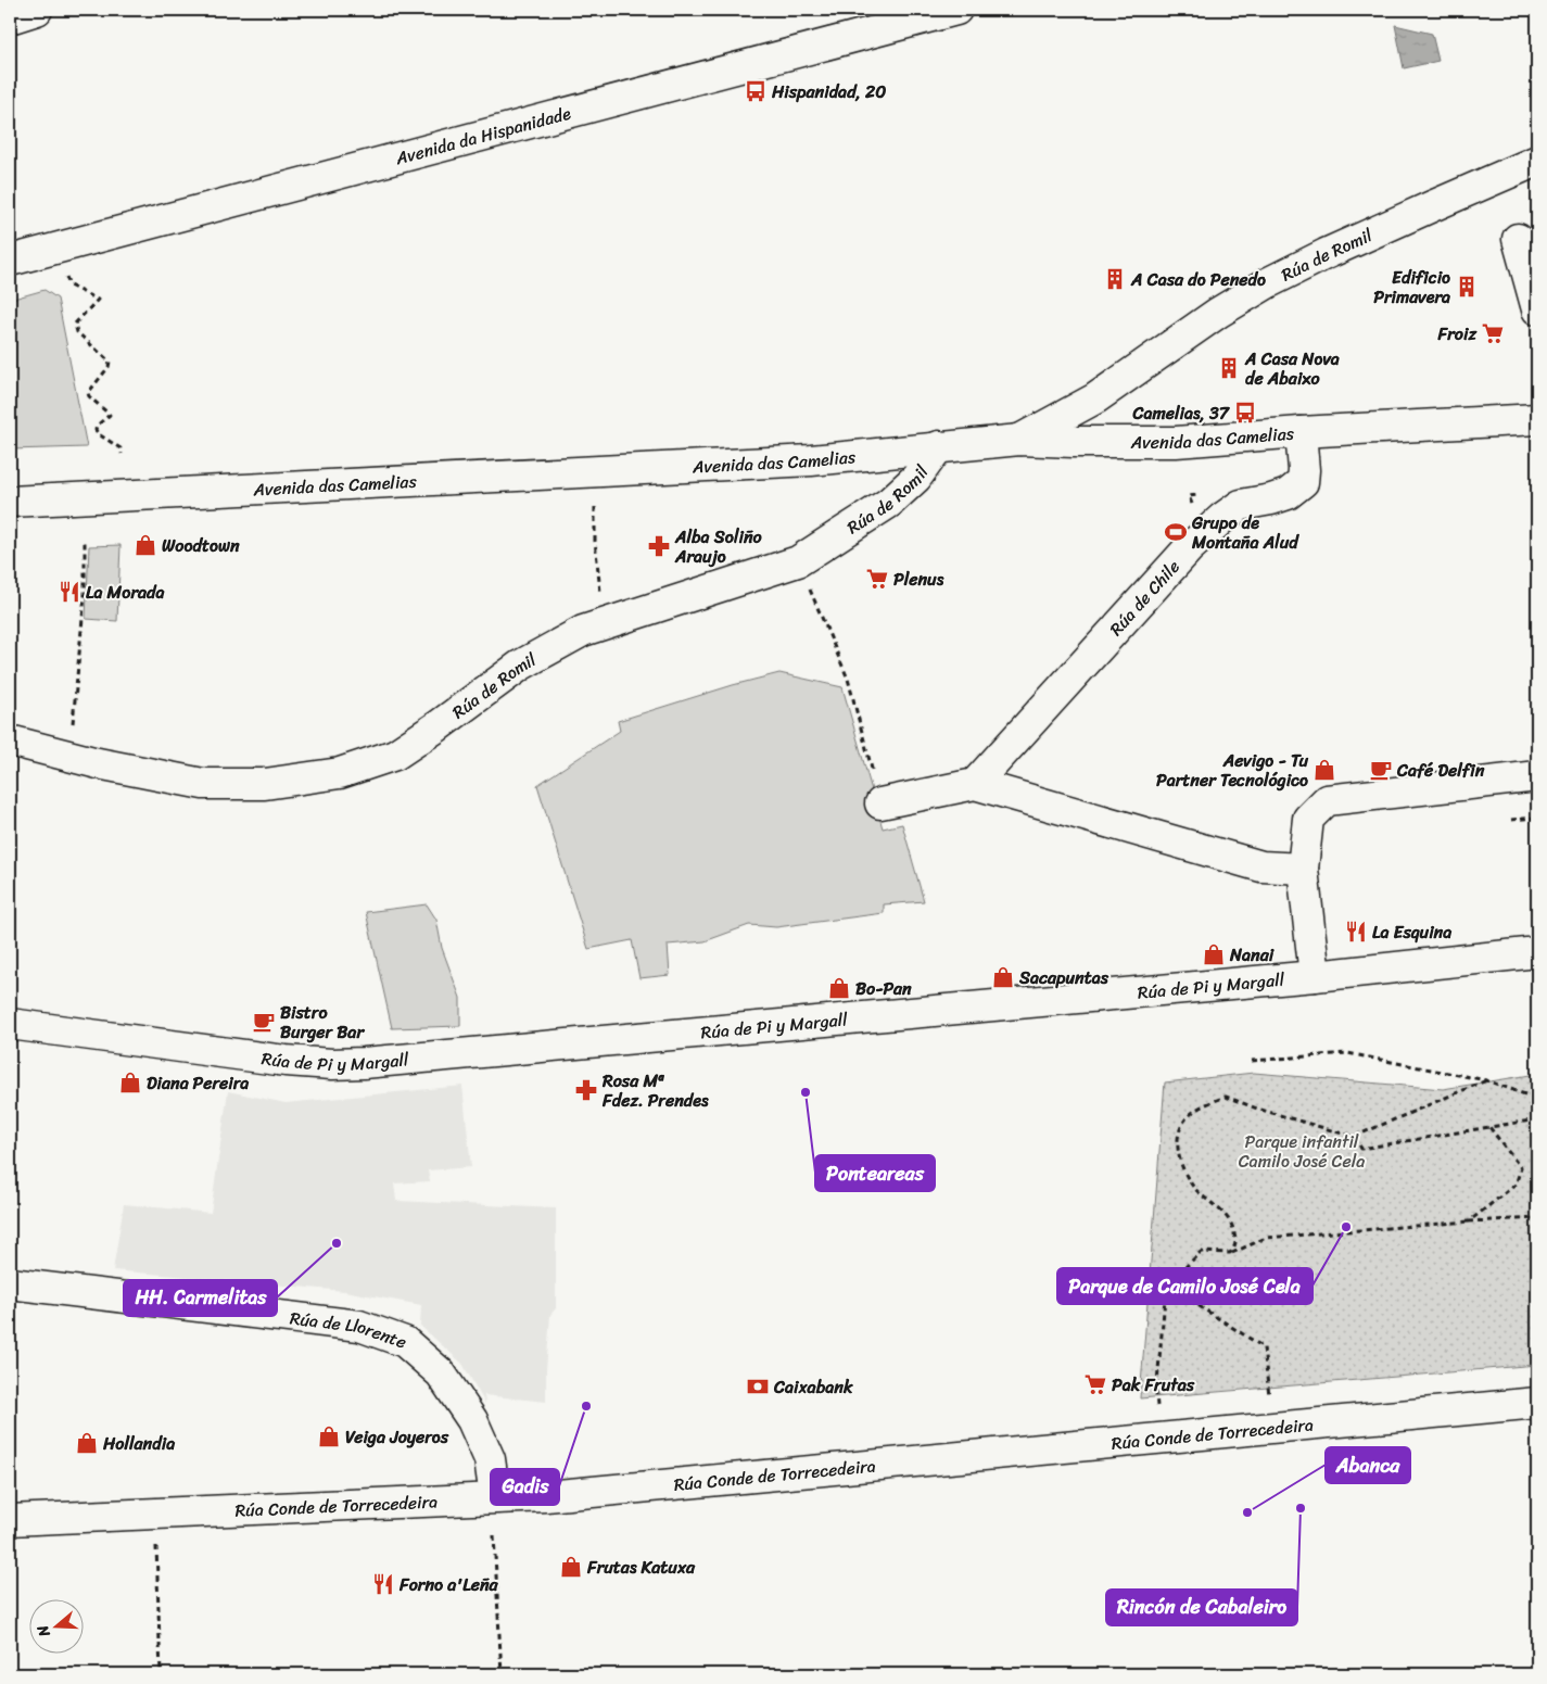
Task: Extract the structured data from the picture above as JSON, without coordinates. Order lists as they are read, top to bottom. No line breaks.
{"streets":{"street":["Avenida da Hispanidade","Rúa de Romil","Avenida das Camelias","Rúa de Chile","Rúa de Pi y Margall","Rúa de Llorente","Rúa Conde de Torrecedeira"]},"crossings":[["Rúa de Romil","Avenida das Camelias"],["Avenida das Camelias","Rúa de Chile"],["Rúa de Llorente","Rúa Conde de Torrecedeira"]],"parks":["Parque infantil Camilo José Cela"],"places":{"bus stop":["Hispanidad, 20","Camelias, 37"],"building":["A Casa do Penedo","Edificio Primavera","A Casa Nova de Abaixo"],"supermarket":["Froiz","Plenus","Pak Frutas"],"sports":["Grupo de Montaña Alud"],"shop":["Woodtown","Aevigo - Tu Partner Tecnológico","Nanai","Sacapuntas","Bo-Pan","Diana Pereira","Veiga Joyeros","Hollandia","Frutas Katuxa"],"pharmacy":["Alba Soliño Araujo","Rosa Mª Fdez. Prendes"],"restaurant":["La Morada","La Esquina","Forno a'Leña"],"cafe":["Café Delfin","Bistro Burger Bar"],"other":["Ponteareas","Parque de Camilo José Cela","HH. Carmelitas","Gadis","Rincón de Cabaleiro","Abanca"],"bank":["Caixabank"]},"north":"left"}
